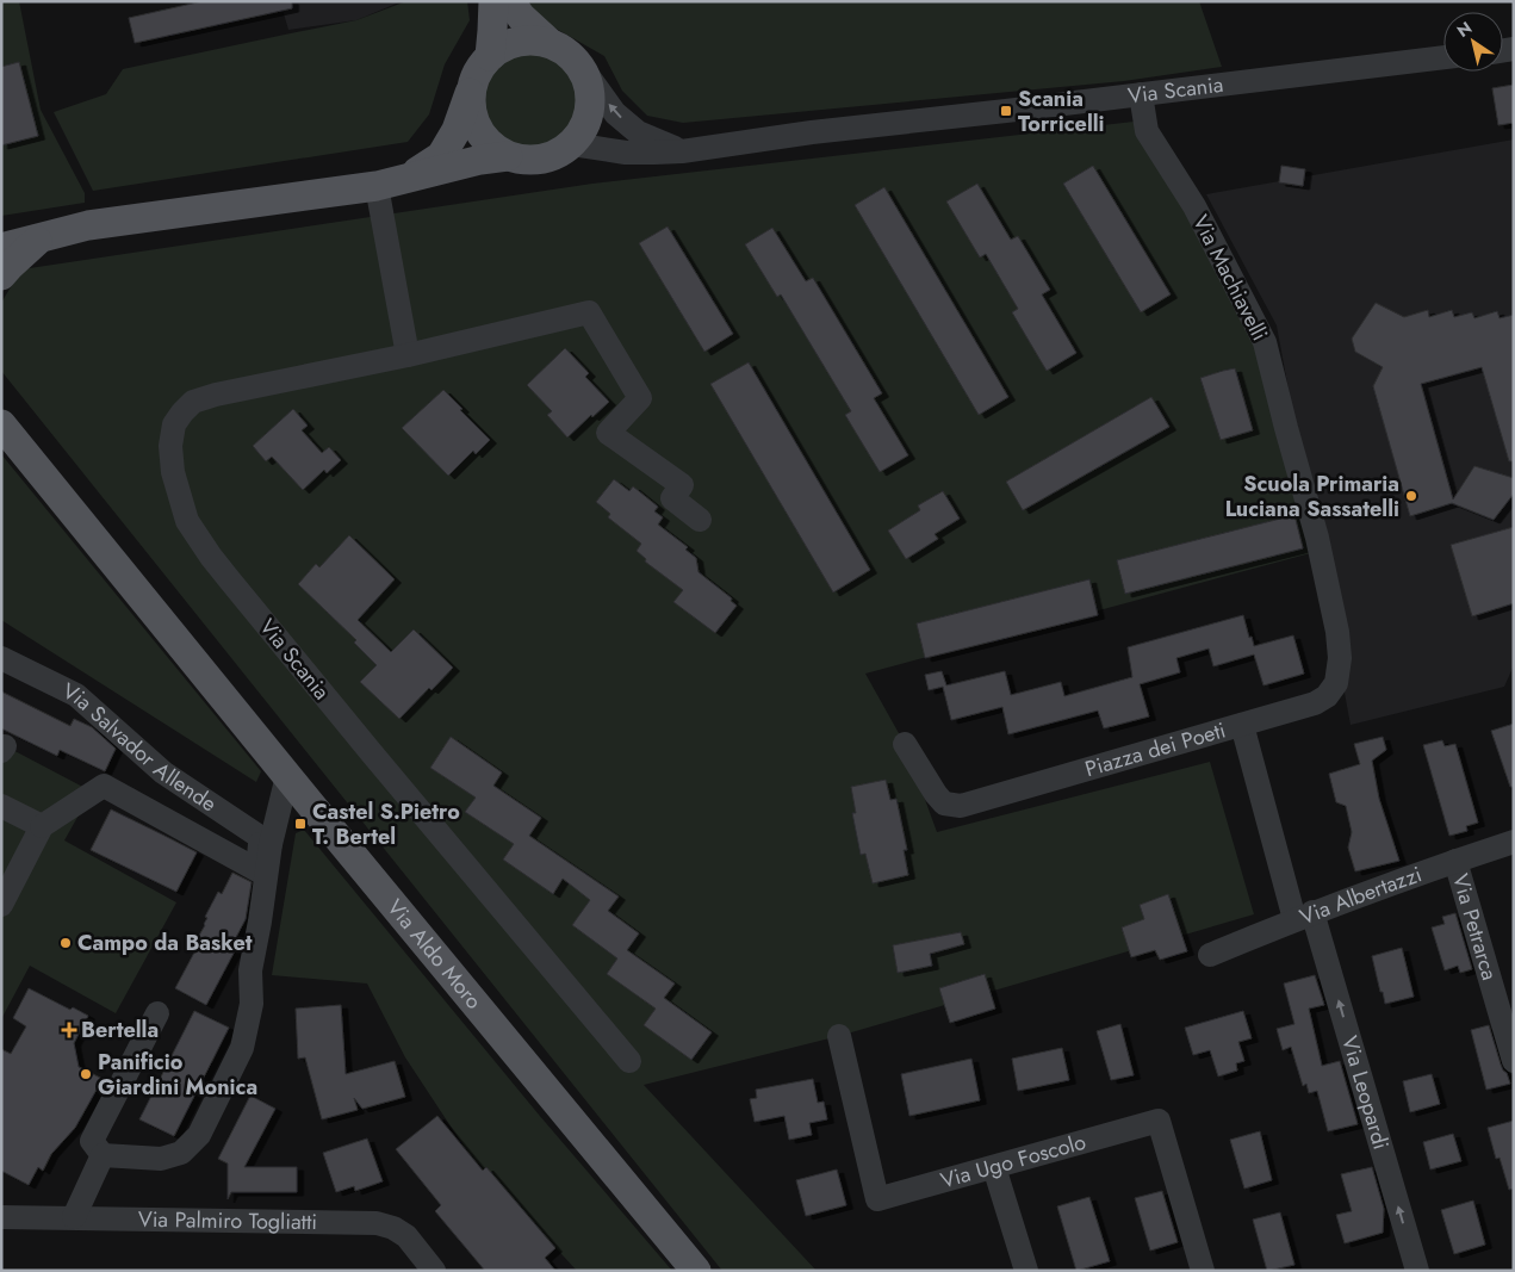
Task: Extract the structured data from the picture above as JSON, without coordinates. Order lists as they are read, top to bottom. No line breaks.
{"streets":{"main road":["Via Scania","Via Aldo Moro"],"street":["Via Machiavelli","Via Salvador Allende","Piazza dei Poeti","Via Albertazzi","Via Petrarca","Via Leopardi","Via Ugo Foscolo","Via Palmiro Togliatti"]},"crossings":[["Via Scania","Via Machiavelli"],["Via Machiavelli","Piazza dei Poeti"],["Piazza dei Poeti","Via Albertazzi"],["Piazza dei Poeti","Via Leopardi"],["Via Albertazzi","Via Petrarca"],["Via Albertazzi","Via Leopardi"]],"one_way":["Via Leopardi"],"places":{"transit":["Scania Torricelli","Castel S.Pietro T. Bertel"],"other":["Scuola Primaria Luciana Sassatelli","Campo da Basket","Panificio Giardini Monica"],"health":["Bertella"]},"north":"top left"}
